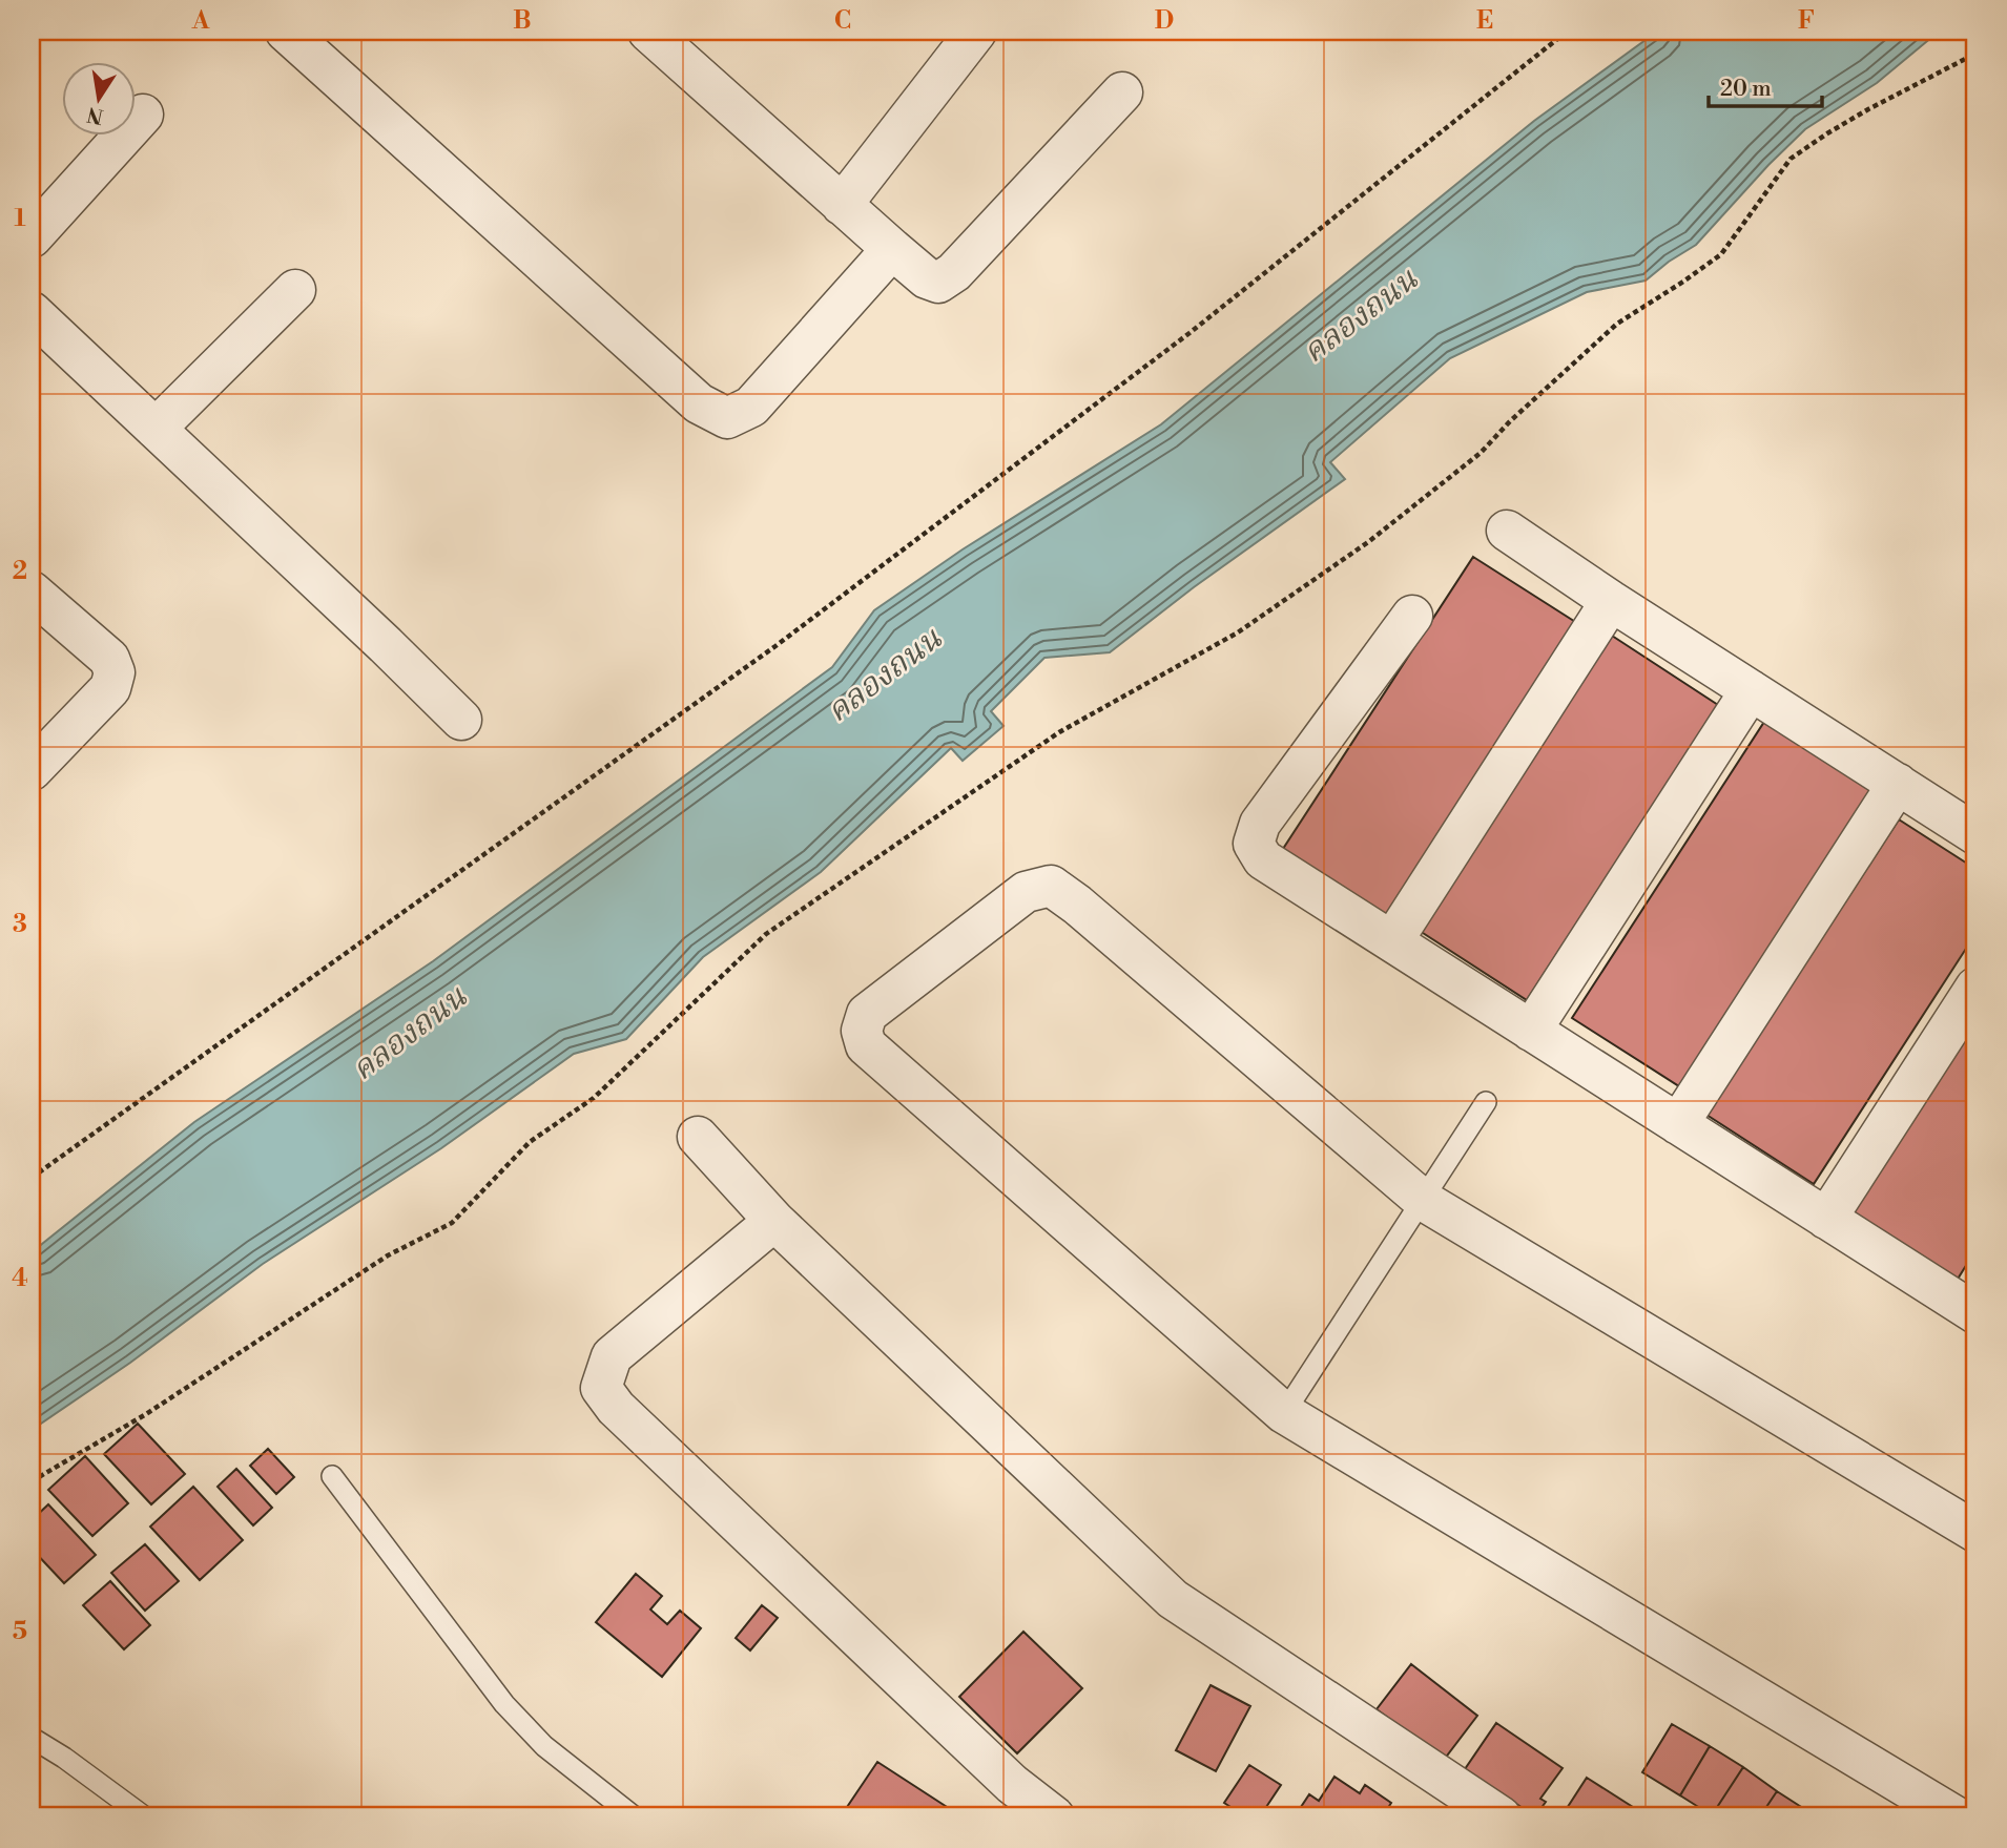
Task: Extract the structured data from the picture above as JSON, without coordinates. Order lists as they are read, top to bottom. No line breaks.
{"water":["คลองถนน"],"scale_bar":"20 m","north":"bottom","grid":{"columns":["A","B","C","D","E","F"],"rows":["1","2","3","4","5"]}}
